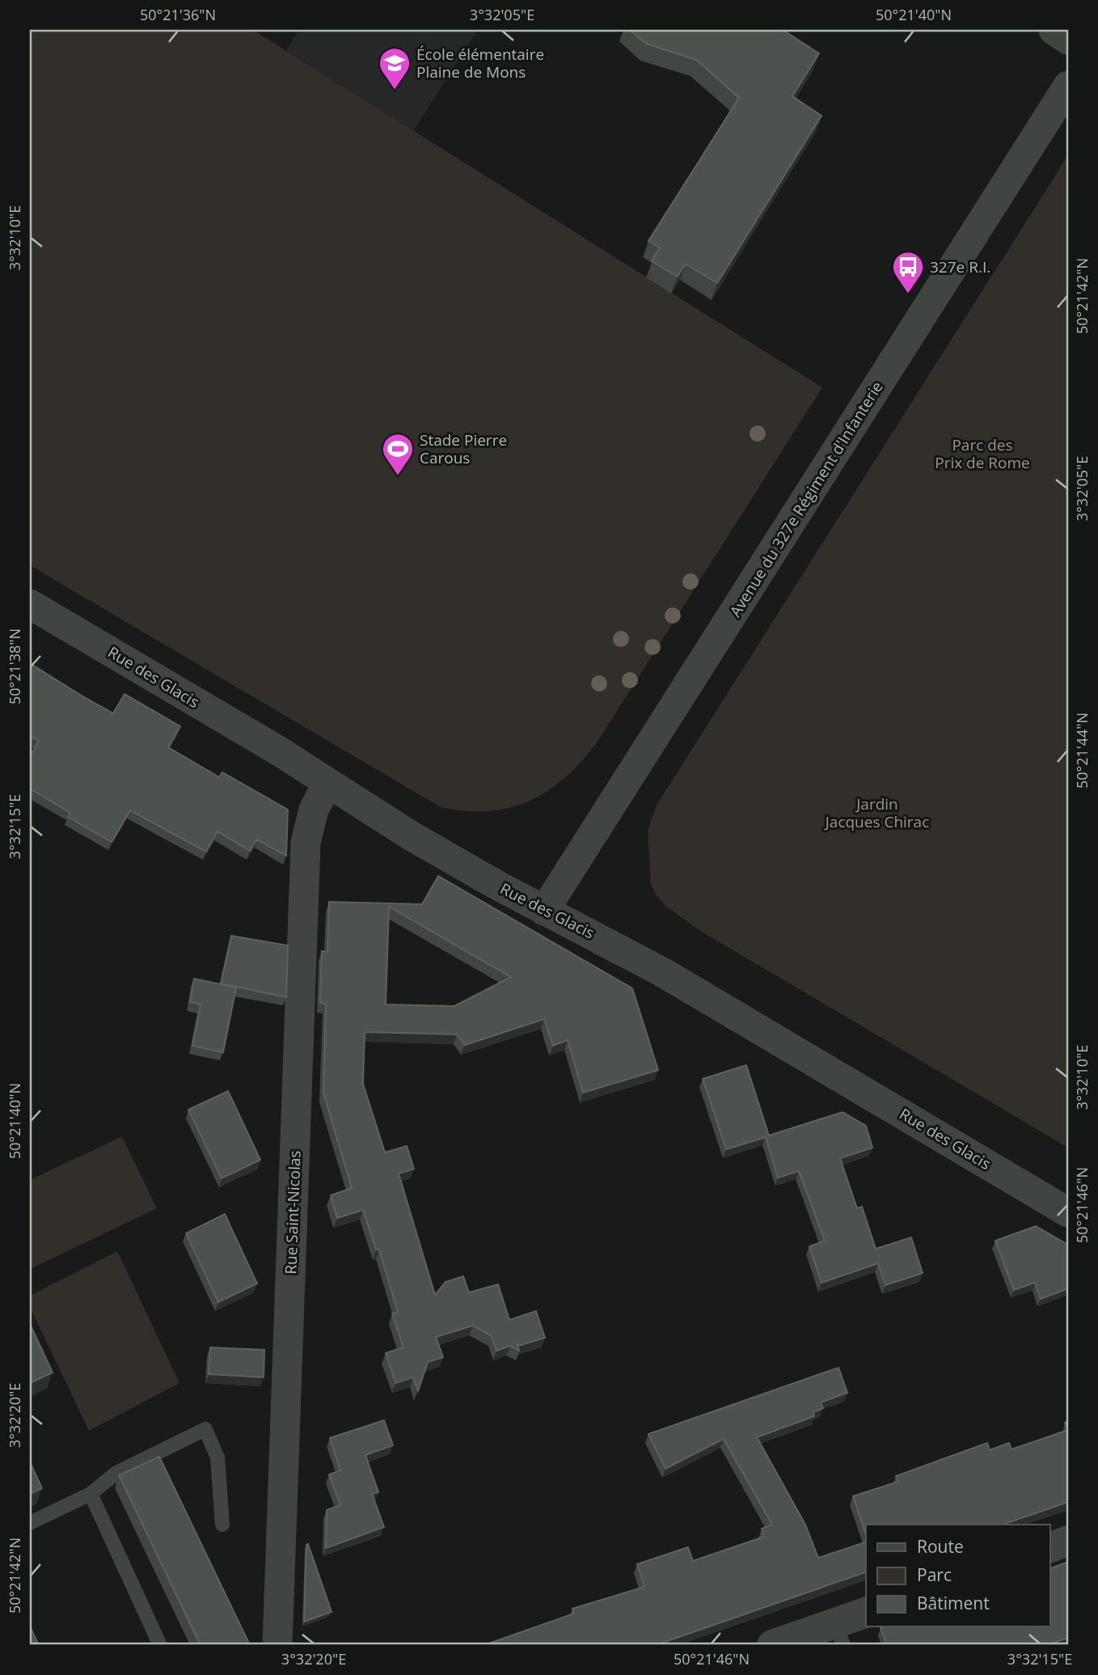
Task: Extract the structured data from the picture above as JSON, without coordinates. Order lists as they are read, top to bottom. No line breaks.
{"streets":{"street":["Avenue du 327e Régiment d'Infanterie","Rue des Glacis","Rue Saint-Nicolas"]},"crossings":[["Avenue du 327e Régiment d'Infanterie","Rue des Glacis"],["Rue des Glacis","Rue Saint-Nicolas"]],"parks":["Parc des Prix de Rome","Jardin Jacques Chirac"],"places":{"school or university":["École élémentaire Plaine de Mons"],"bus stop":["327e R.I."],"sports":["Stade Pierre Carous"]},"legend":["Route","Parc","Bâtiment"],"coordinates":["50°21'36\"N","3°32'05\"E","50°21'40\"N","3°32'10\"E","50°21'42\"N","50°21'38\"N","50°21'44\"N","3°32'15\"E","50°21'46\"N","3°32'20\"E"]}
